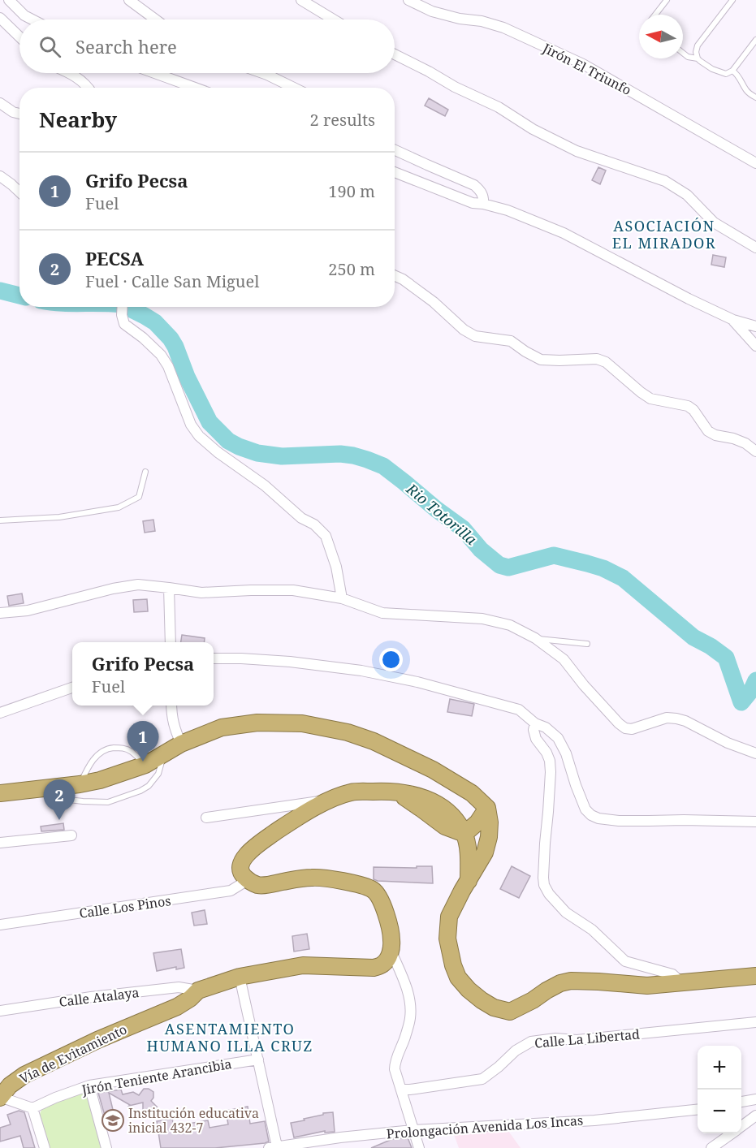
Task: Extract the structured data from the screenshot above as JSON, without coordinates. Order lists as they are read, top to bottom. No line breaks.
{"streets":{"highway":["Vía de Evitamiento"],"street":["Jirón El Triunfo","Calle Los Pinos","Calle Atalaya","Calle La Libertad","Jirón Teniente Arancibia","Prolongación Avenida Los Incas"]},"crossings":[["Calle Atalaya","Vía de Evitamiento"]],"districts":["ASOCIACIÓN EL MIRADOR","ASENTAMIENTO HUMANO ILLA CRUZ"],"water":["Rio Totorilla"],"places":{"school or university":["Institución educativa inicial 432-7"]},"north":"left","page":{"search":"Search here","heading":["Nearby","2 results"],"list":[{"mark":"1","name":"Grifo Pecsa","note":"Fuel","value":"190 m"},{"mark":"2","name":"PECSA","note":"Fuel · Calle San Miguel","value":"250 m"}],"popup":["Grifo Pecsa","Fuel"],"pins":["1","2"],"map_buttons":["+","−"]}}
